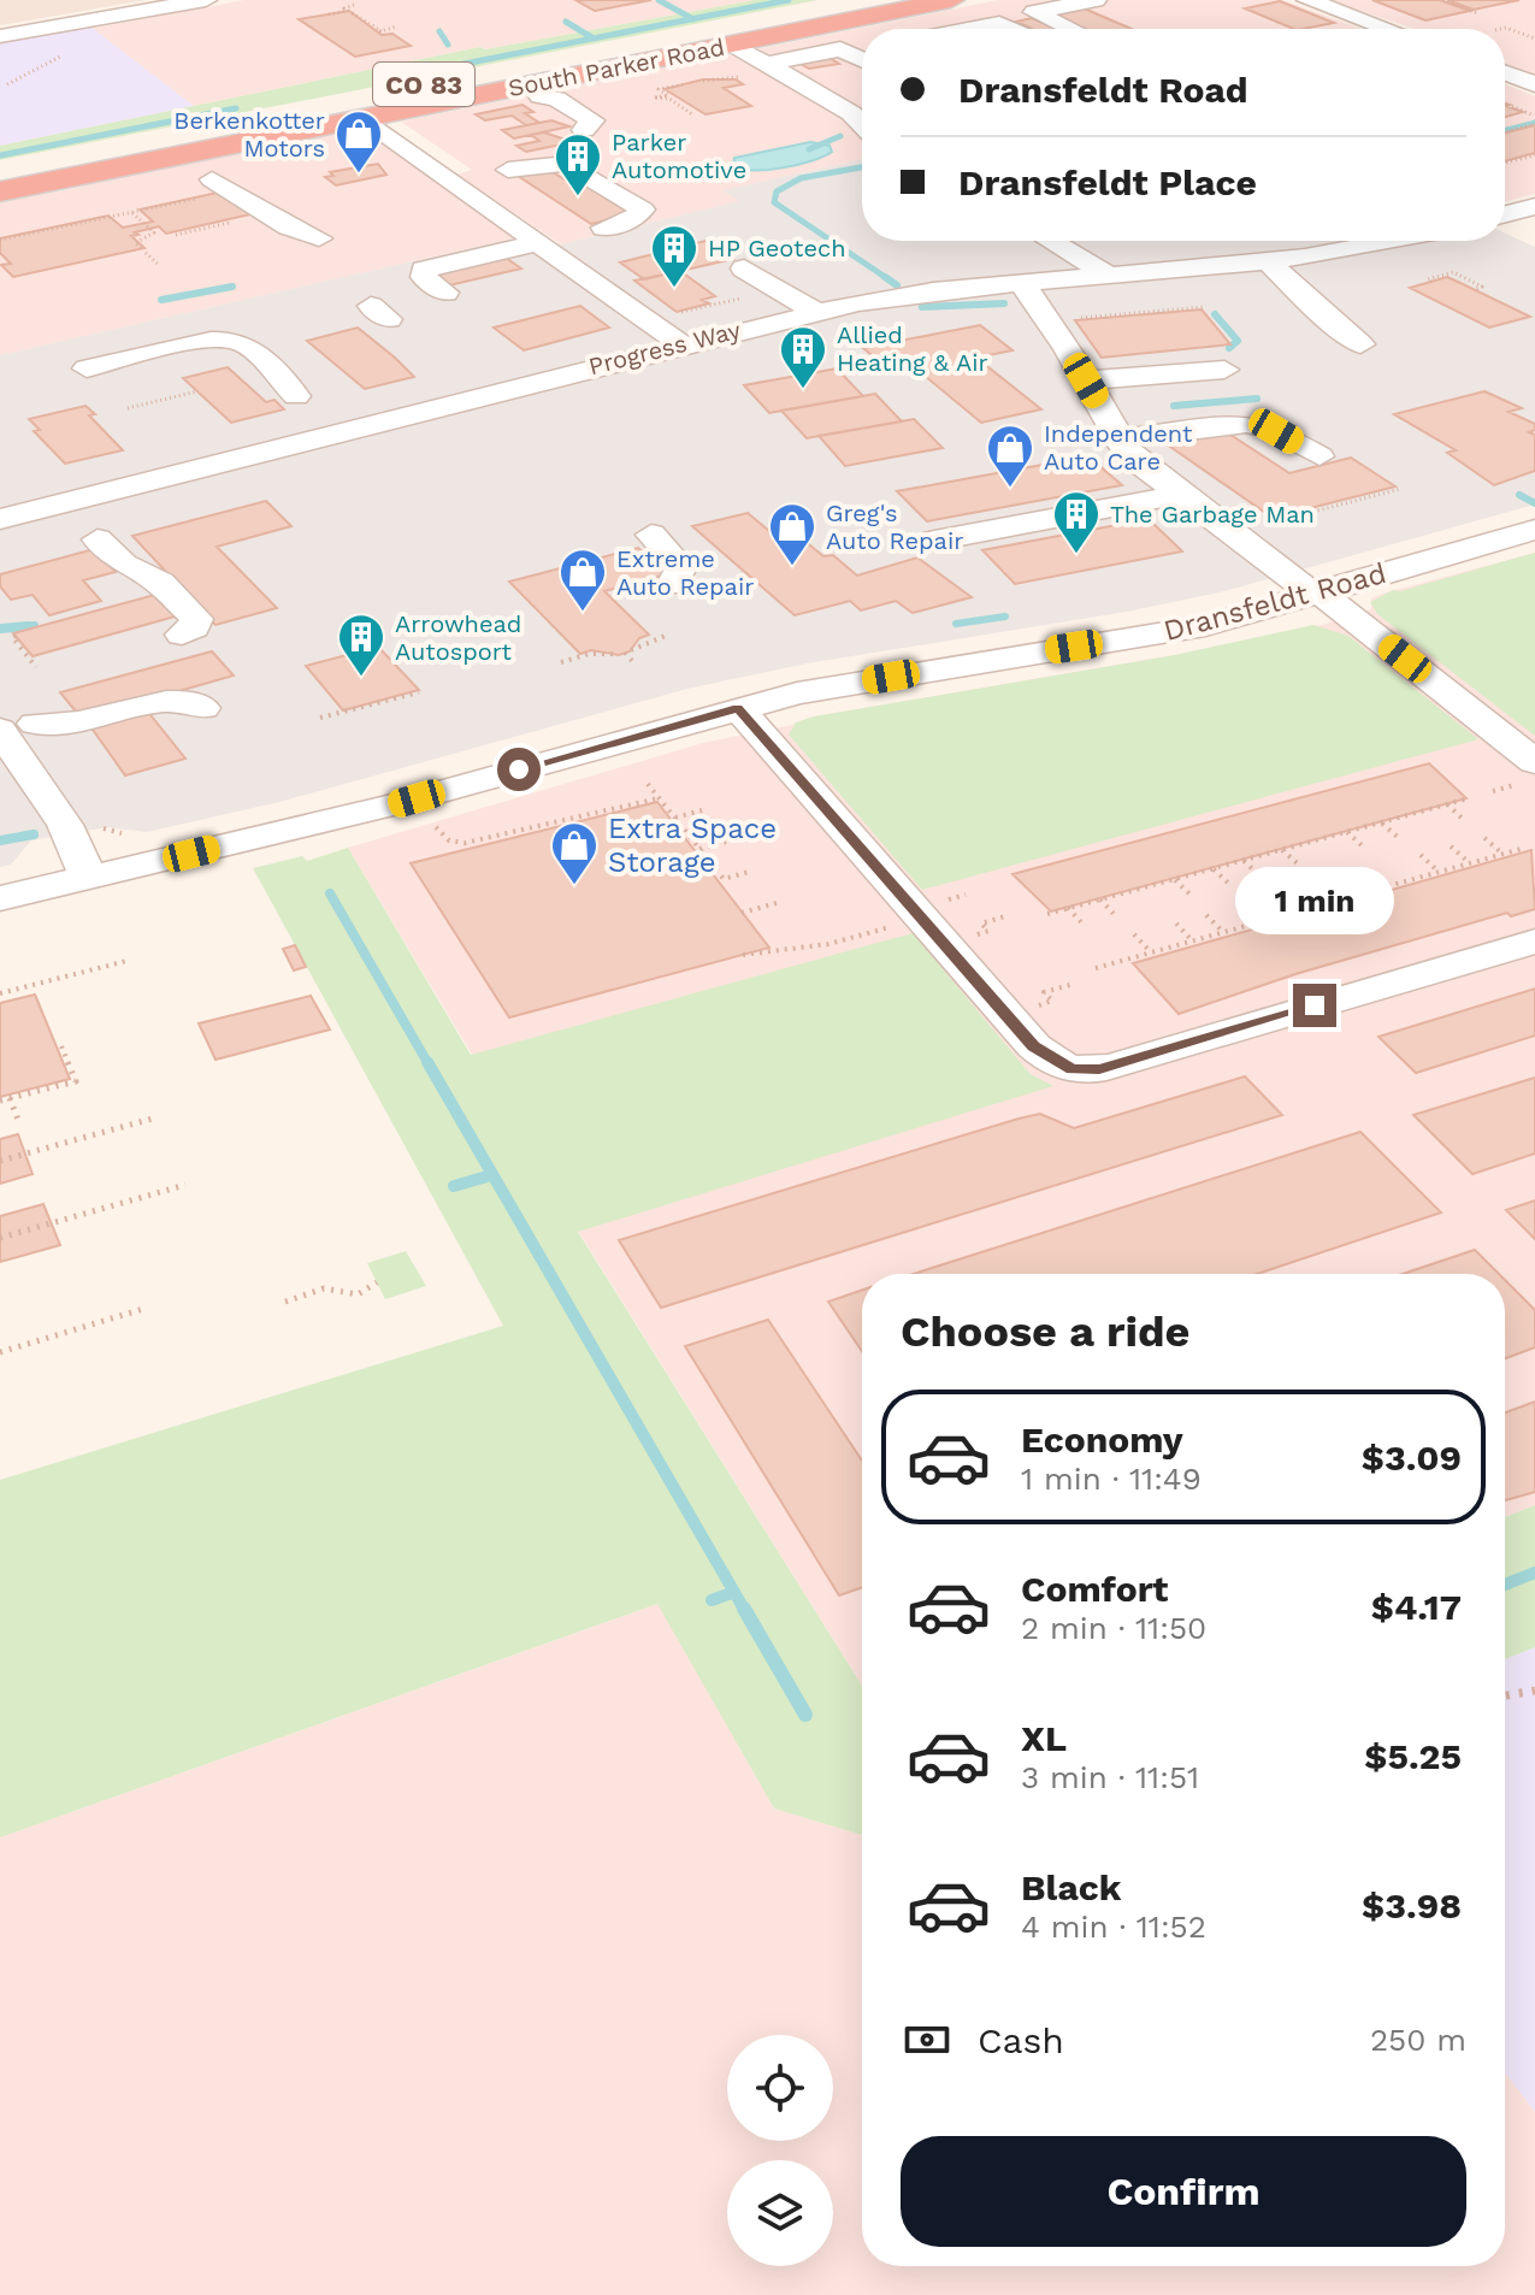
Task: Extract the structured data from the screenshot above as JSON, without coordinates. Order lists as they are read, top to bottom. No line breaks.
{"streets":{"highway":["South Parker Road","CO 83"],"street":["Progress Way","Dransfeldt Road"]},"places":{"shop":["Berkenkotter Motors","Independent Auto Care","Greg's Auto Repair","Extreme Auto Repair","Extra Space Storage"],"building":["Parker Automotive","HP Geotech","Allied Heating & Air","The Garbage Man","Arrowhead Autosport"]},"page":{"banner":["Dransfeldt Road","Dransfeldt Place"],"bubble":"1 min","heading":"Choose a ride","list":[{"name":"Economy","note":"1 min · 11:49","value":"$3.09"},{"name":"Comfort","note":"2 min · 11:50","value":"$4.17"},{"name":"XL","note":"3 min · 11:51","value":"$5.25"},{"name":"Black","note":"4 min · 11:52","value":"$3.98"}],"pay":["Cash","250 m"],"buttons":"Confirm"}}
